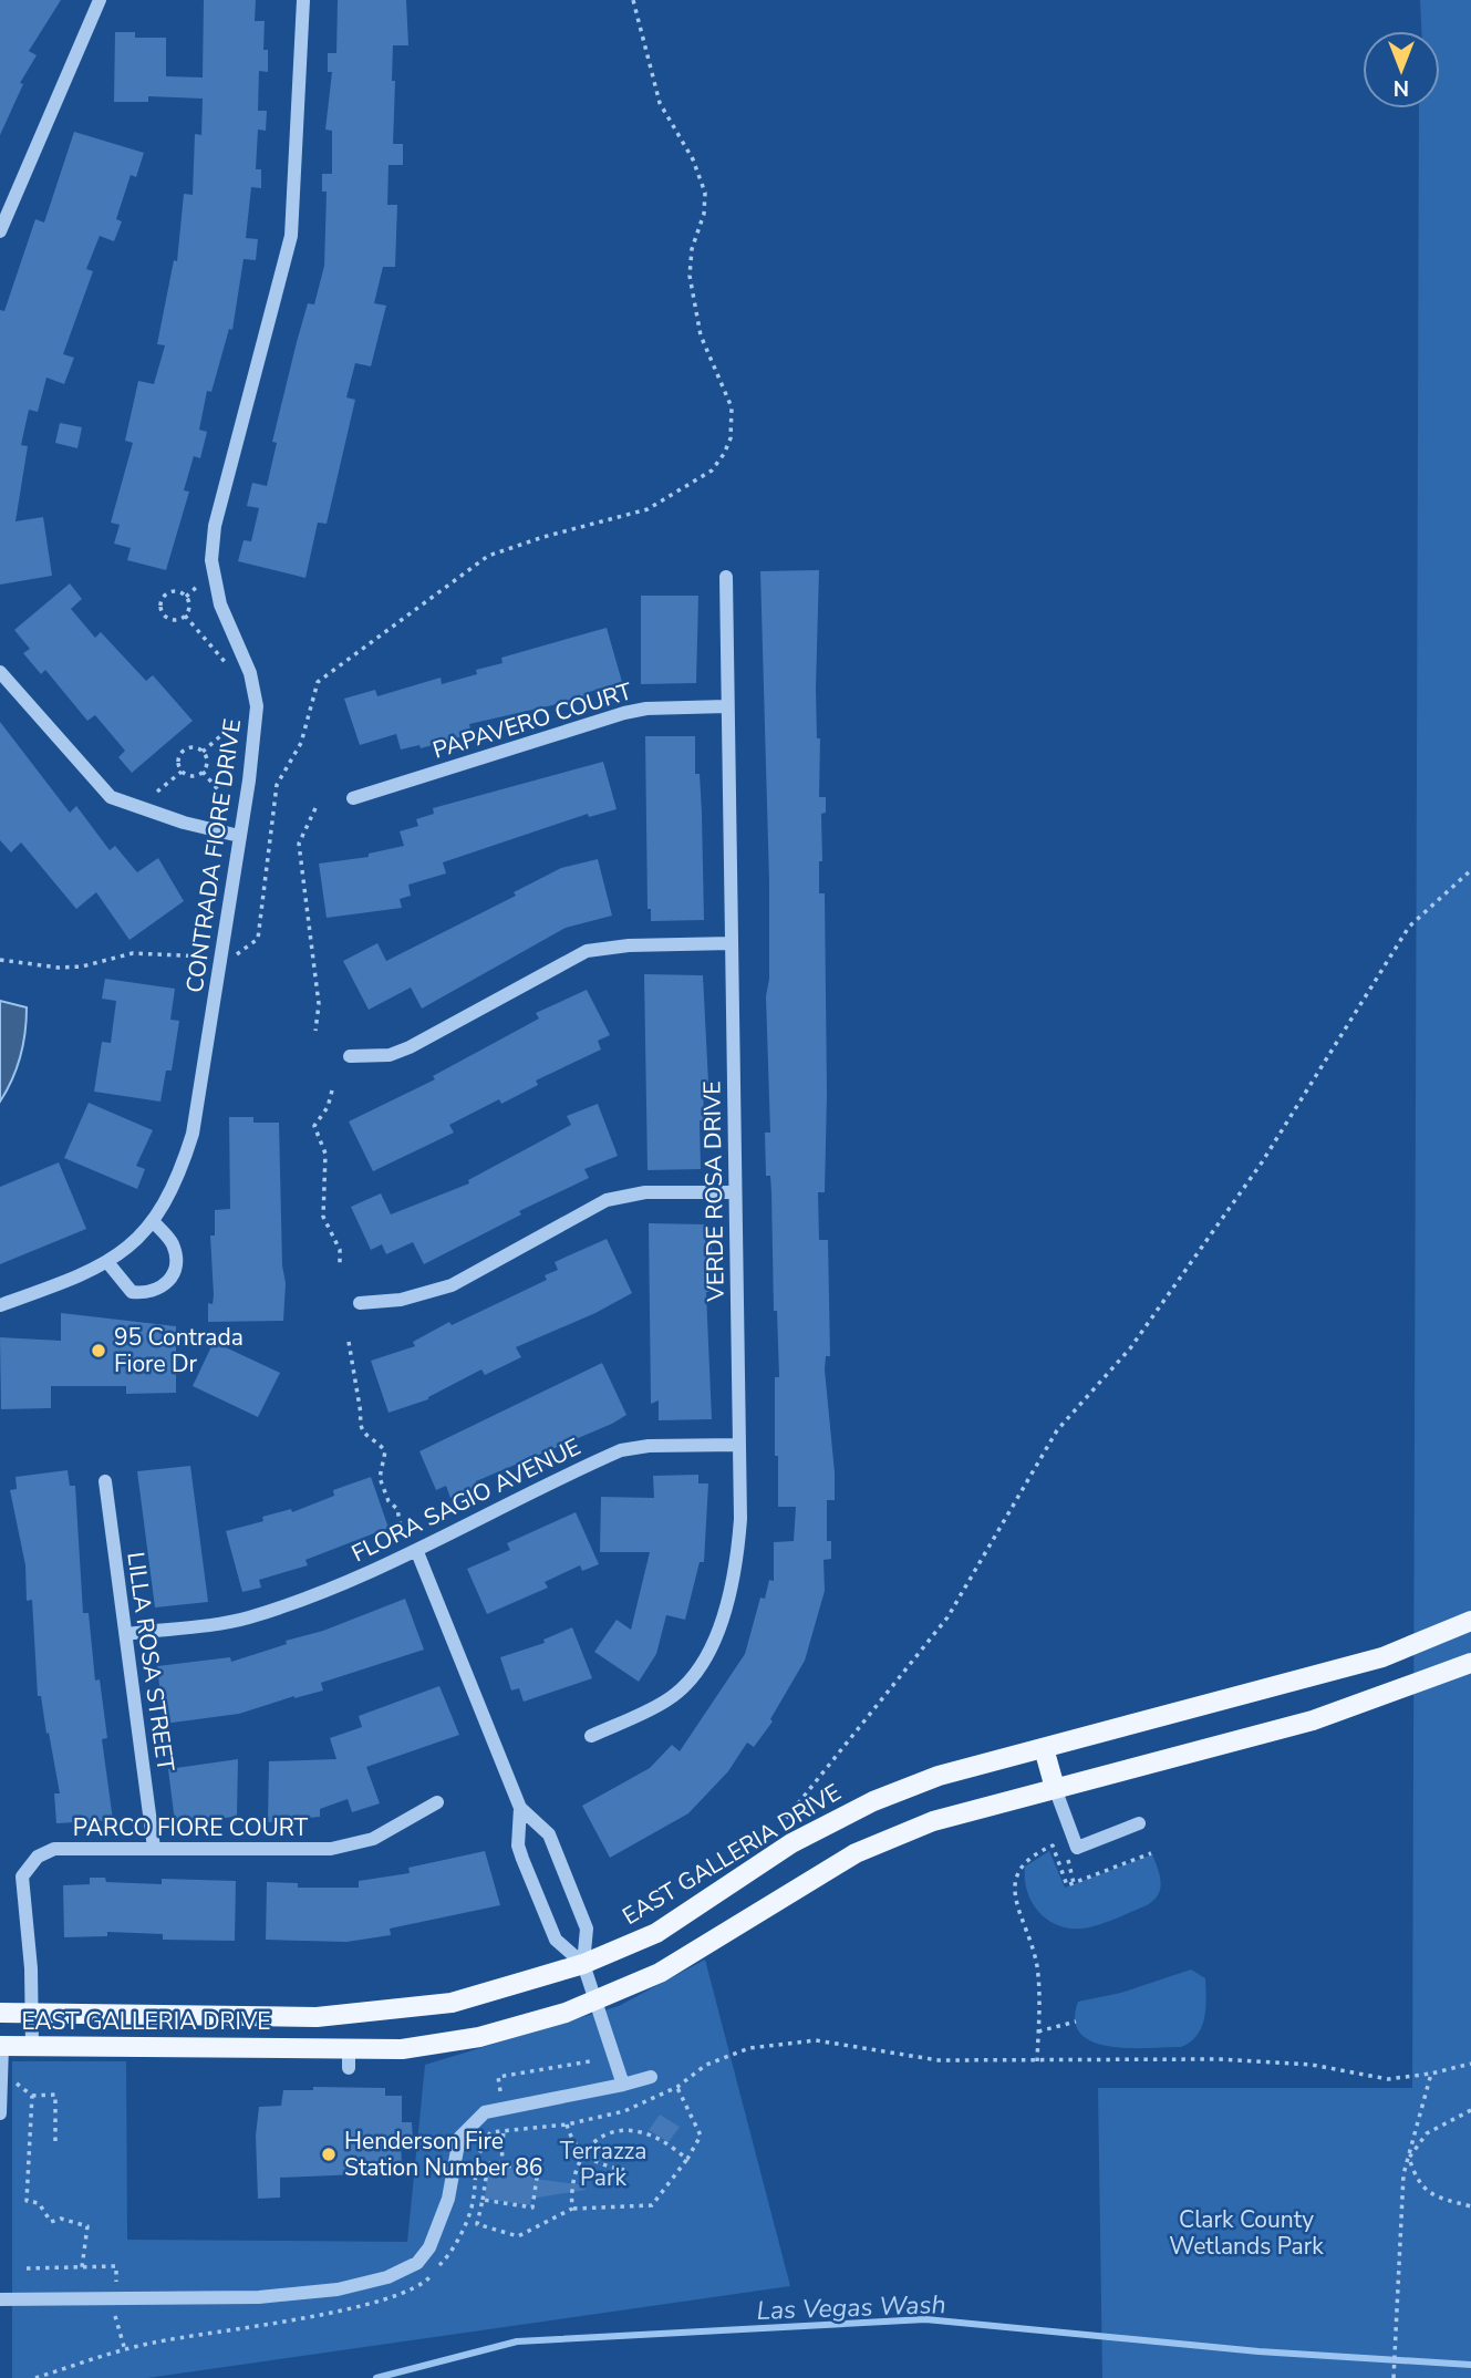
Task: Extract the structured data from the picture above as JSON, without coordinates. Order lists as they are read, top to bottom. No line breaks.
{"streets":{"main road":["EAST GALLERIA DRIVE"],"street":["PAPAVERO COURT","CONTRADA FIORE DRIVE","VERDE ROSA DRIVE","FLORA SAGIO AVENUE","LILLA ROSA STREET","PARCO FIORE COURT"]},"crossings":[["PAPAVERO COURT","VERDE ROSA DRIVE"],["VERDE ROSA DRIVE","FLORA SAGIO AVENUE"],["FLORA SAGIO AVENUE","LILLA ROSA STREET"],["LILLA ROSA STREET","PARCO FIORE COURT"],["PARCO FIORE COURT","EAST GALLERIA DRIVE"]],"water":["Las Vegas Wash"],"parks":["Terrazza Park","Clark County Wetlands Park"],"places":["95 Contrada Fiore Dr","Henderson Fire Station Number 86"],"north":"bottom"}
